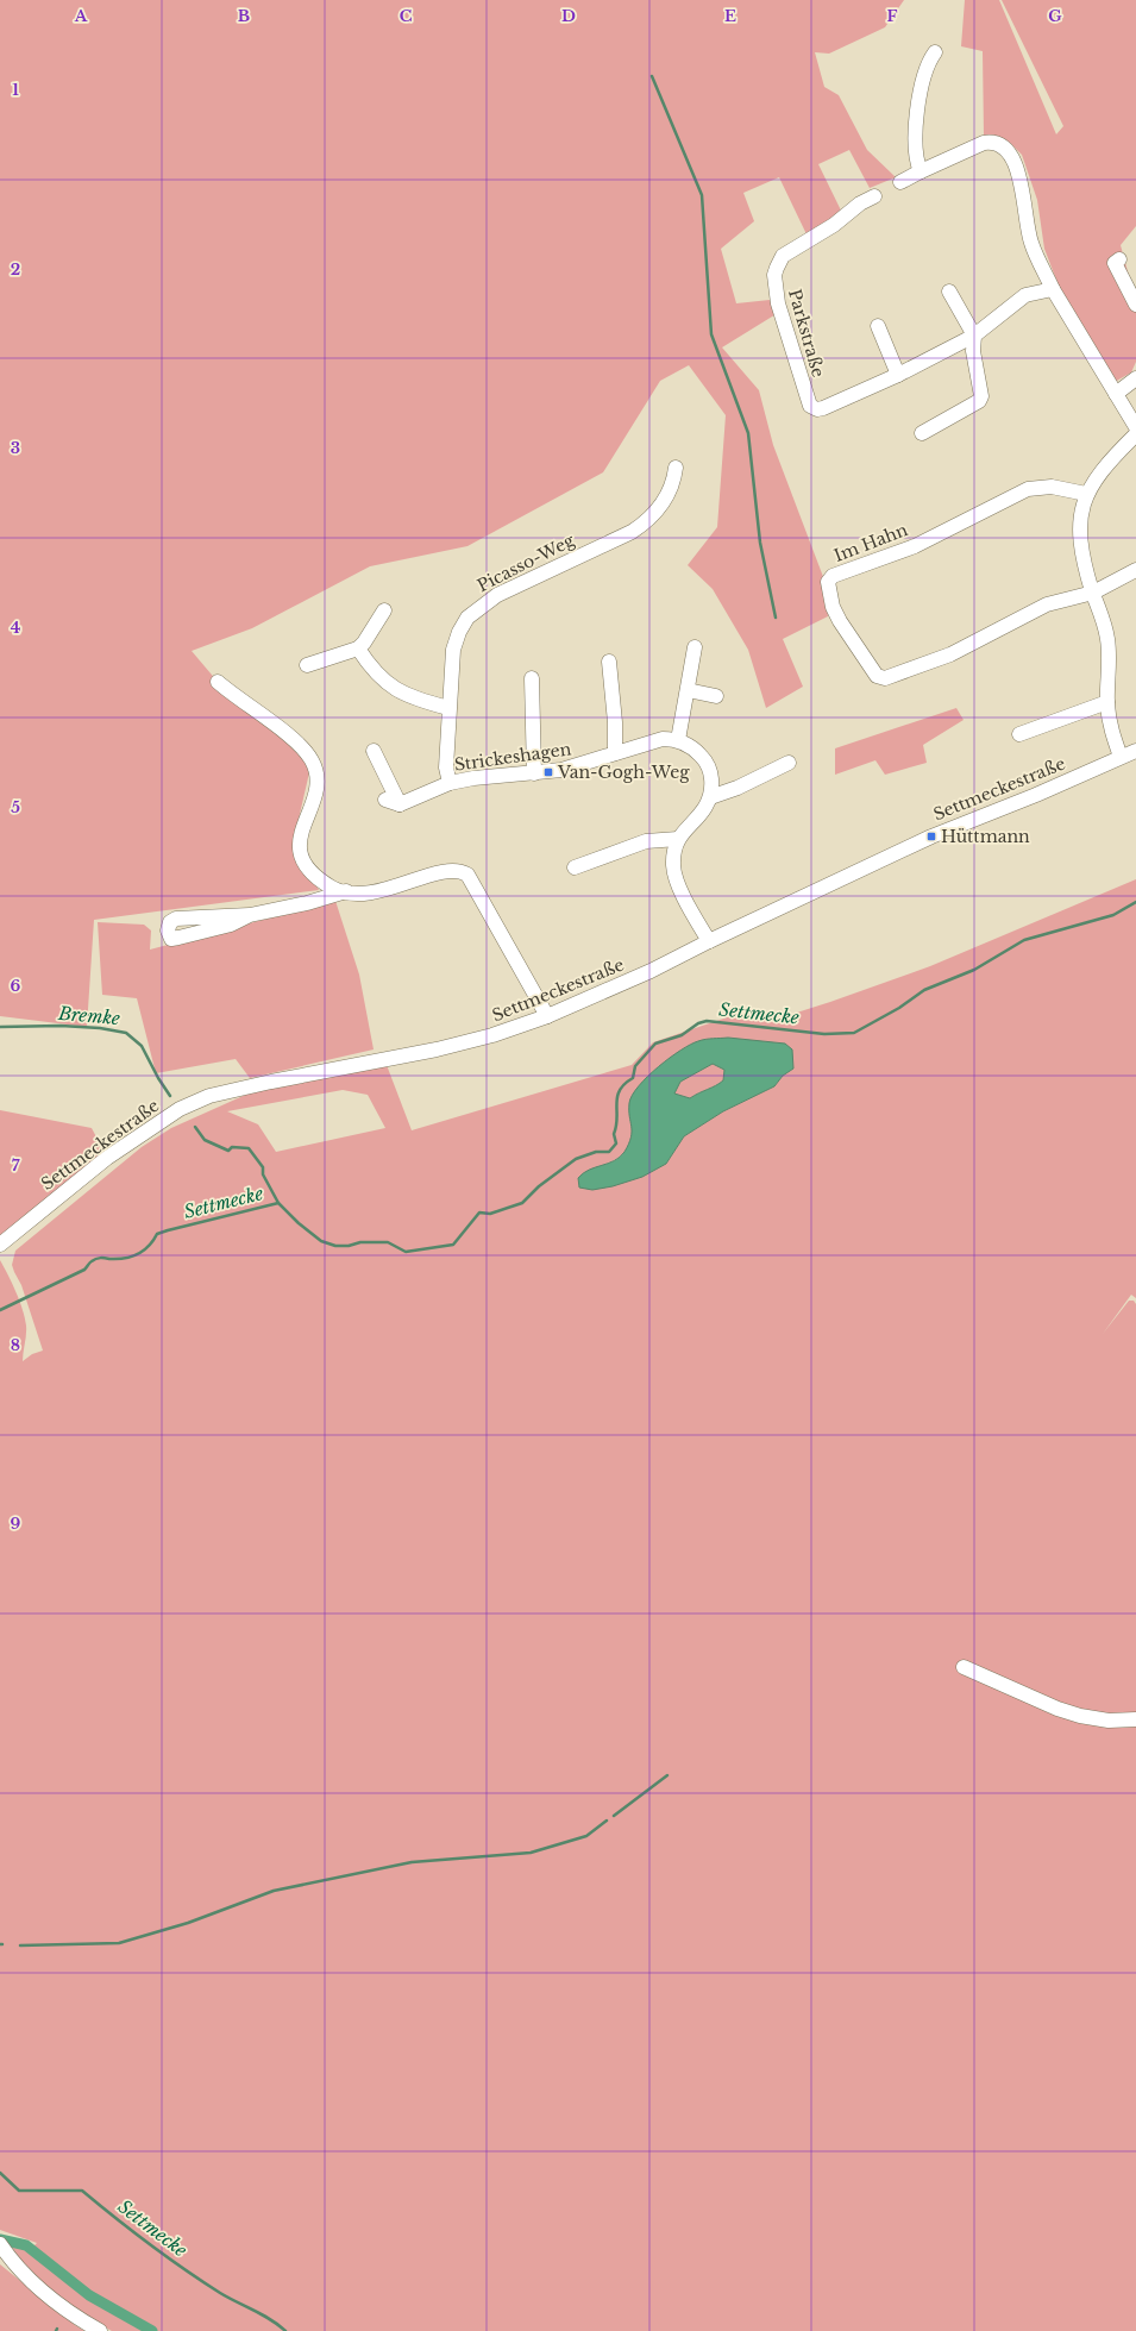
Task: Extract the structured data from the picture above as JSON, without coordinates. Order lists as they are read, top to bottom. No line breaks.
{"streets":{"street":["Parkstraße","Im Hahn","Picasso-Weg","Strickeshagen","Settmeckestraße"]},"crossings":[["Picasso-Weg","Strickeshagen"]],"water":["Settmecke","Bremke"],"places":{"transit":["Van-Gogh-Weg","Hüttmann"]},"grid":{"columns":["A","B","C","D","E","F","G"],"rows":["1","2","3","4","5","6","7","8","9"]}}
